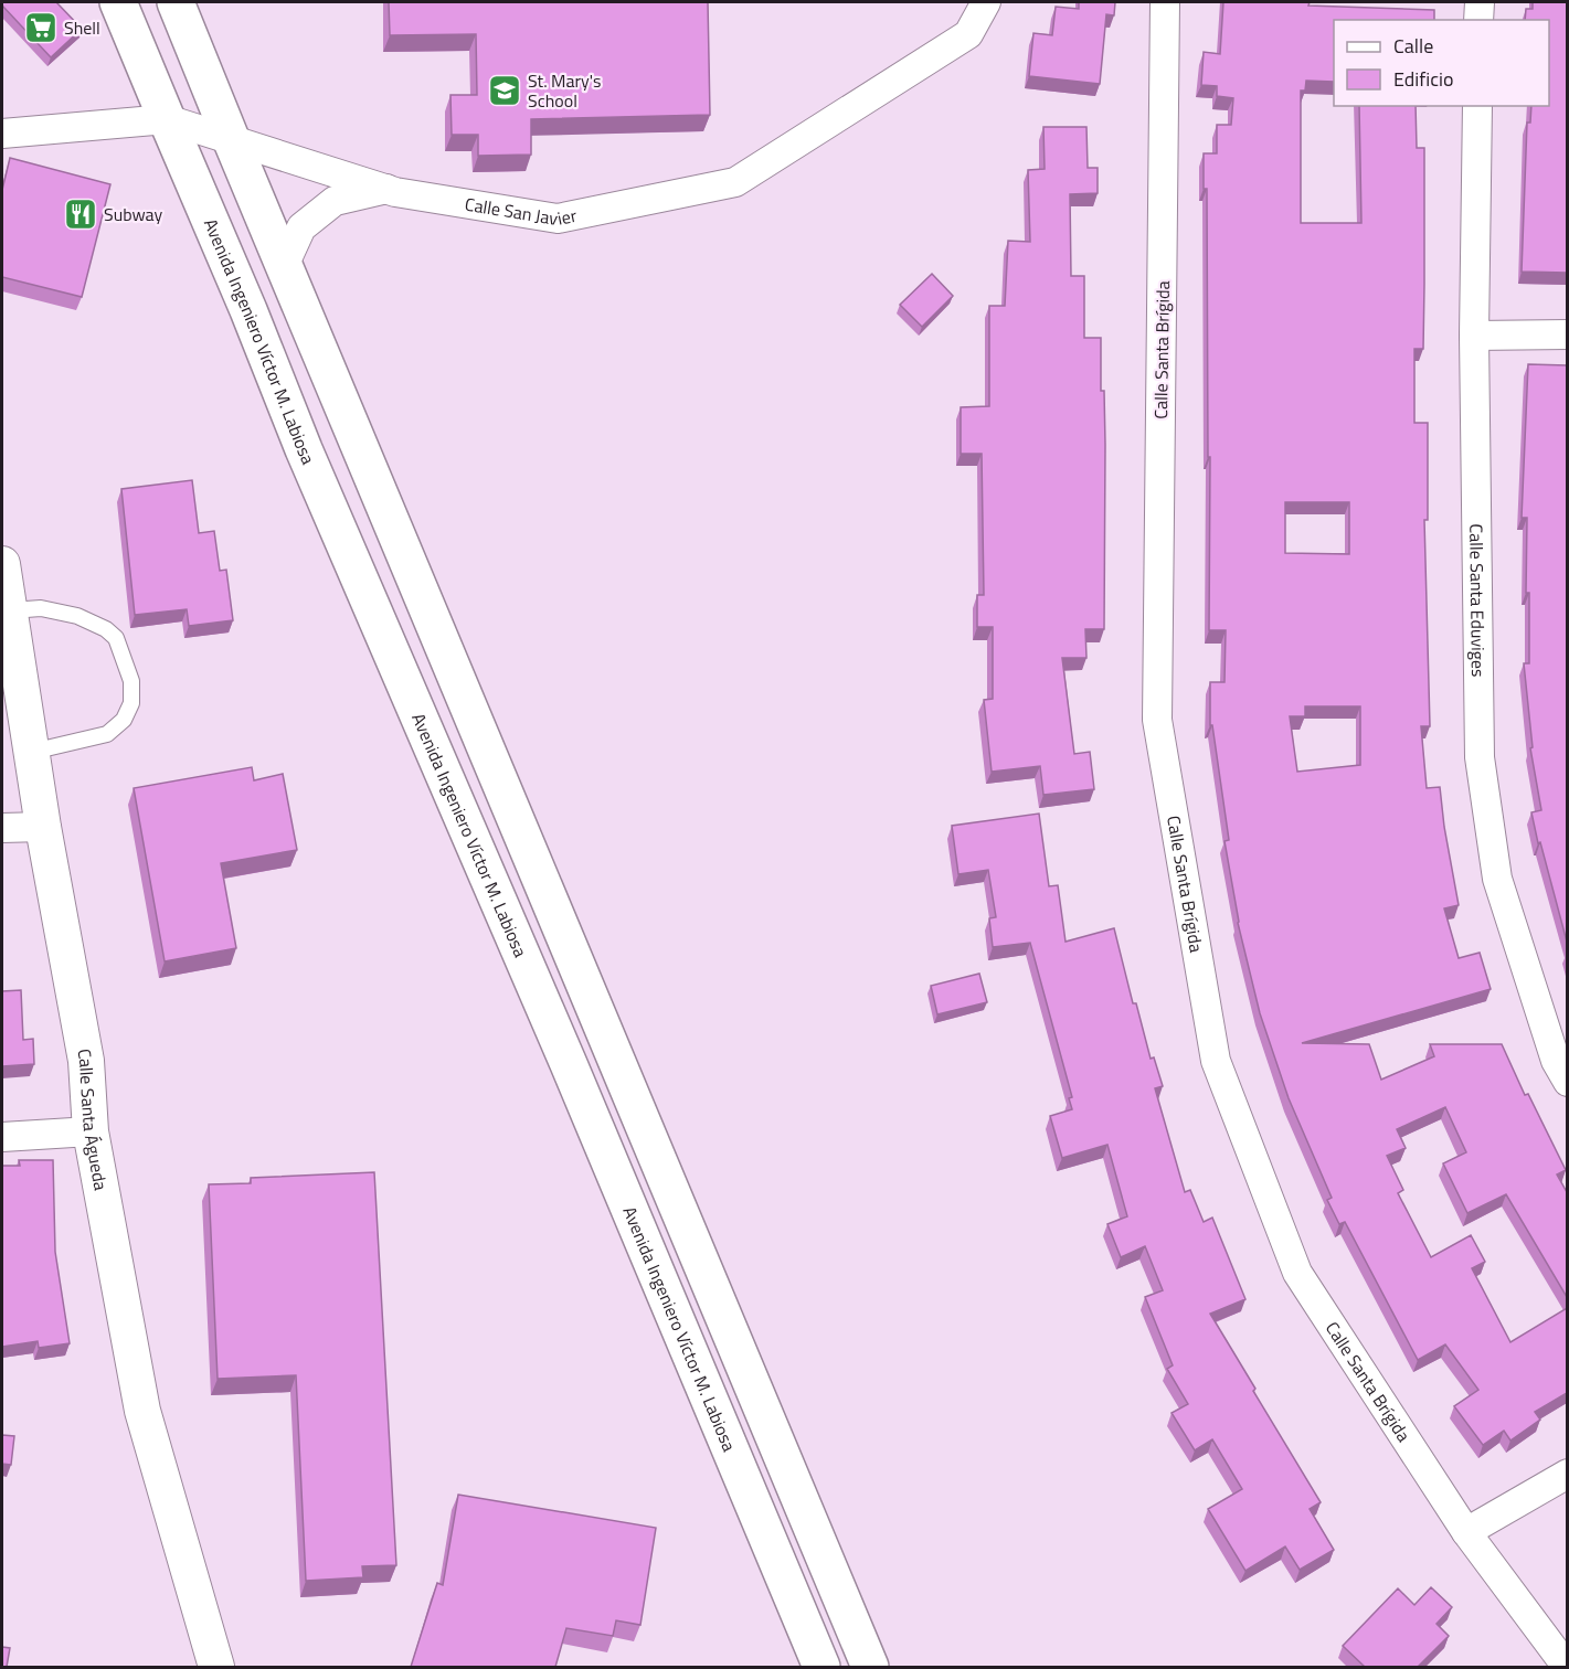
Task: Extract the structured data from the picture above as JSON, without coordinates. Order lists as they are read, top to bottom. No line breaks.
{"streets":{"main road":["Avenida Ingeniero Víctor M. Labiosa"],"street":["Calle San Javier","Calle Santa Brígida","Calle Santa Eduviges","Calle Santa Águeda"]},"crossings":[["Calle San Javier","Avenida Ingeniero Víctor M. Labiosa"]],"places":{"supermarket":["Shell"],"school or university":["St. Mary's School"],"restaurant":["Subway"]},"legend":["Calle","Edificio"]}
